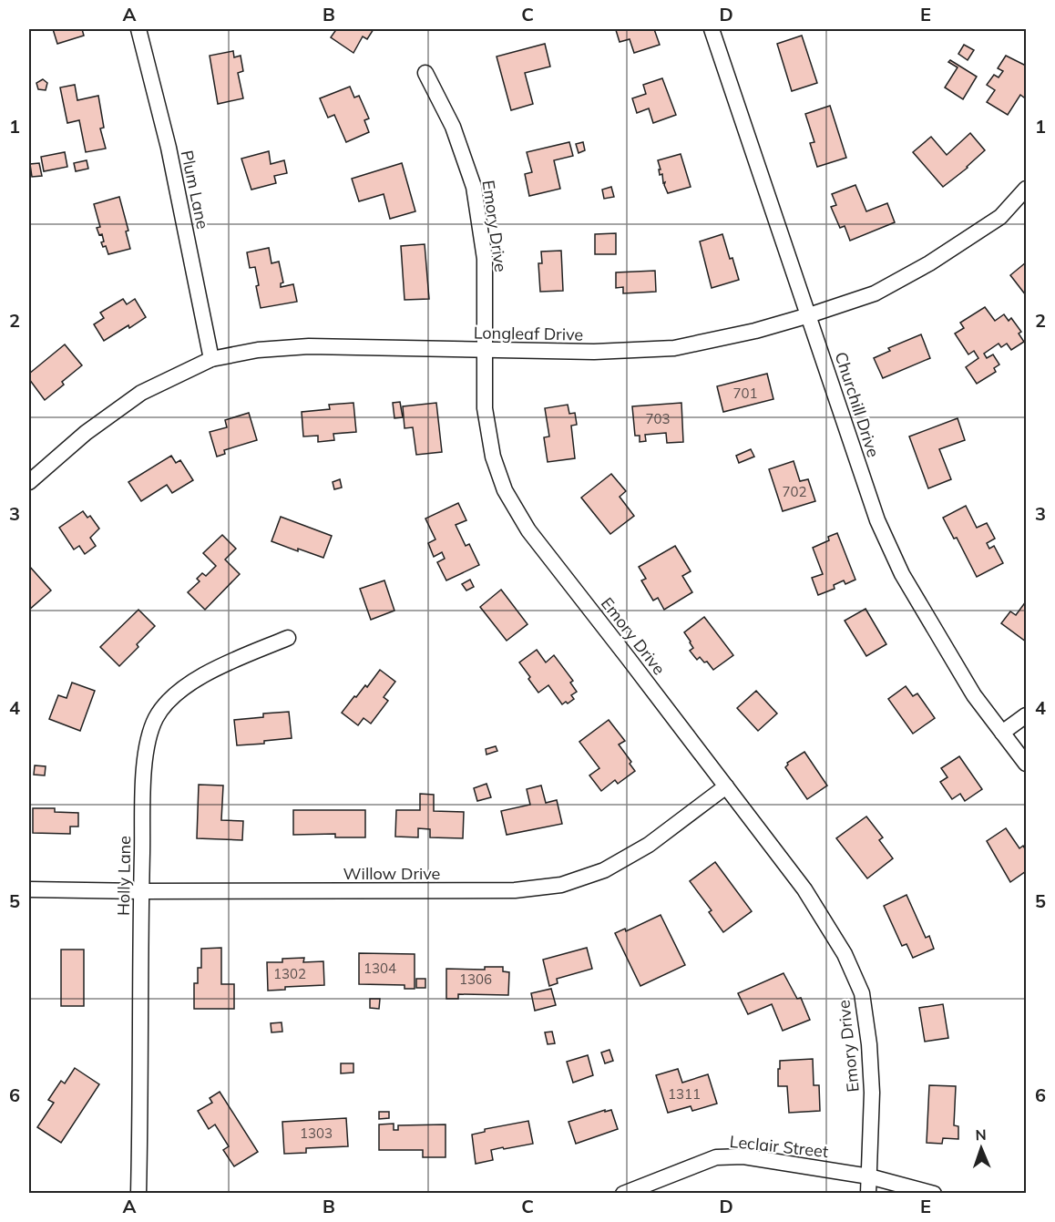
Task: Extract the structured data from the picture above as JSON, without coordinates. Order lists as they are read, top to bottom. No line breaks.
{"streets":{"street":["Plum Lane","Emory Drive","Longleaf Drive","Churchill Drive","Willow Drive","Holly Lane","Leclair Street"]},"crossings":[["Plum Lane","Longleaf Drive"],["Emory Drive","Longleaf Drive"],["Emory Drive","Willow Drive"],["Emory Drive","Leclair Street"],["Longleaf Drive","Churchill Drive"],["Willow Drive","Holly Lane"]],"house_numbers":["701","703","702","1304","1302","1306","1311","1303"],"north":"top","grid":{"columns":["A","B","C","D","E"],"rows":["1","2","3","4","5","6"]}}
